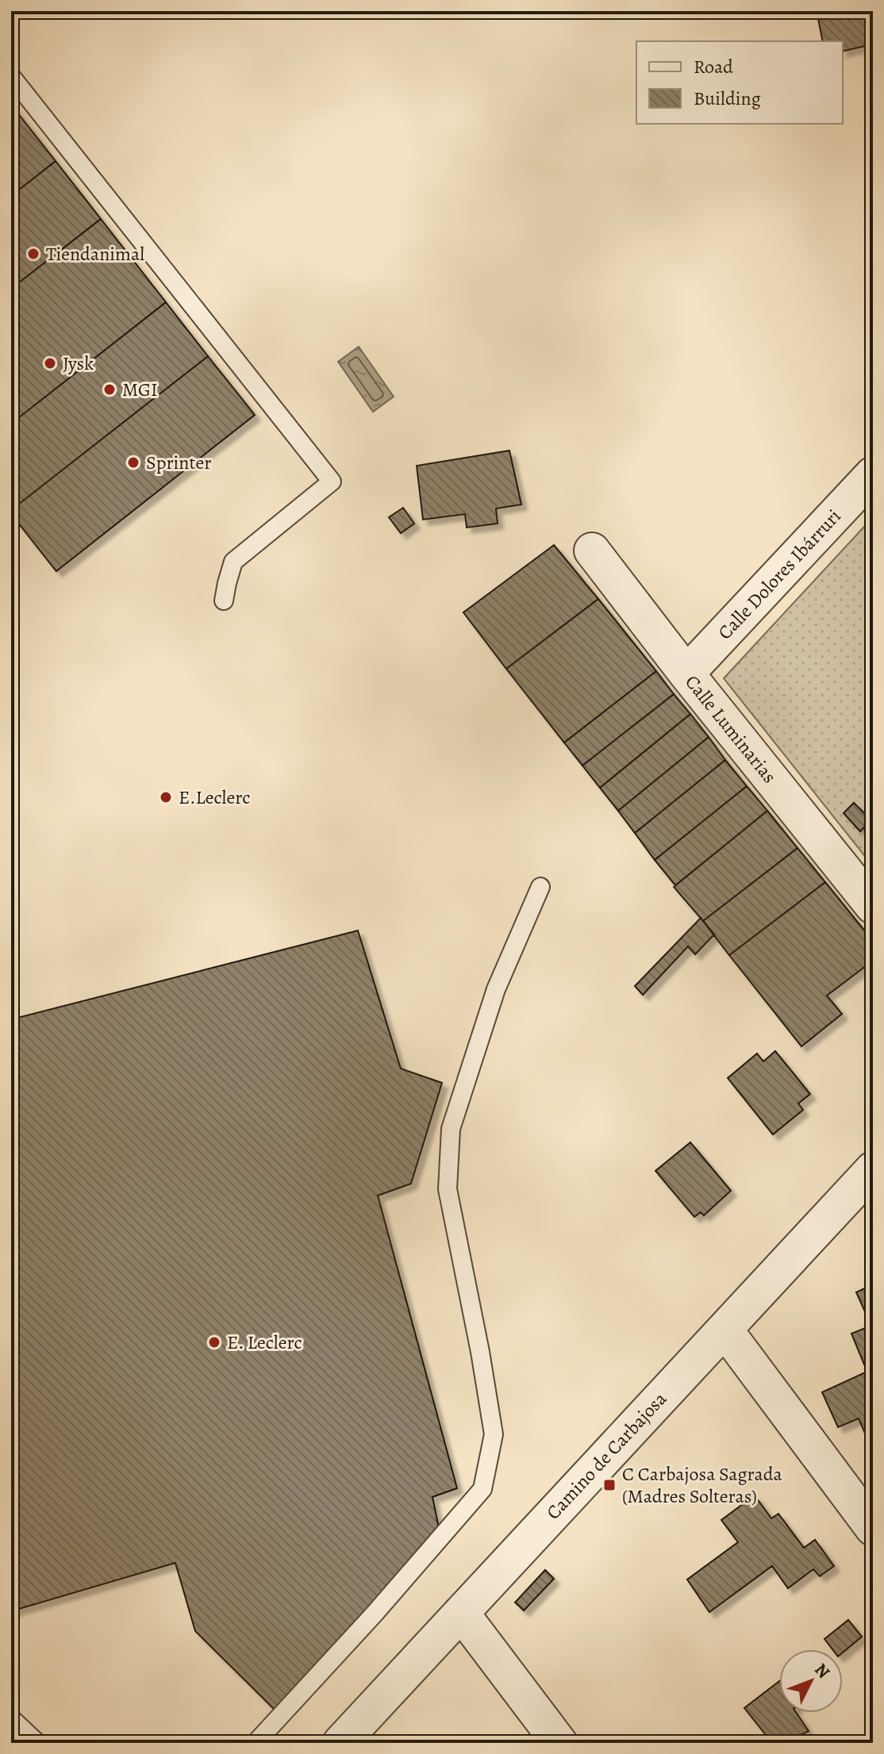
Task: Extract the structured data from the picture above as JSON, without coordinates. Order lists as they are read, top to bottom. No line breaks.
{"streets":{"street":["Calle Dolores Ibárruri","Calle Luminarias","Camino de Carbajosa"]},"crossings":[["Calle Dolores Ibárruri","Calle Luminarias"]],"places":{"other":["Tiendanimal","Jysk","MGI","Sprinter","E.Leclerc","E. Leclerc"],"transit":["C Carbajosa Sagrada (Madres Solteras)"]},"legend":["Road","Building"],"north":"top right"}
